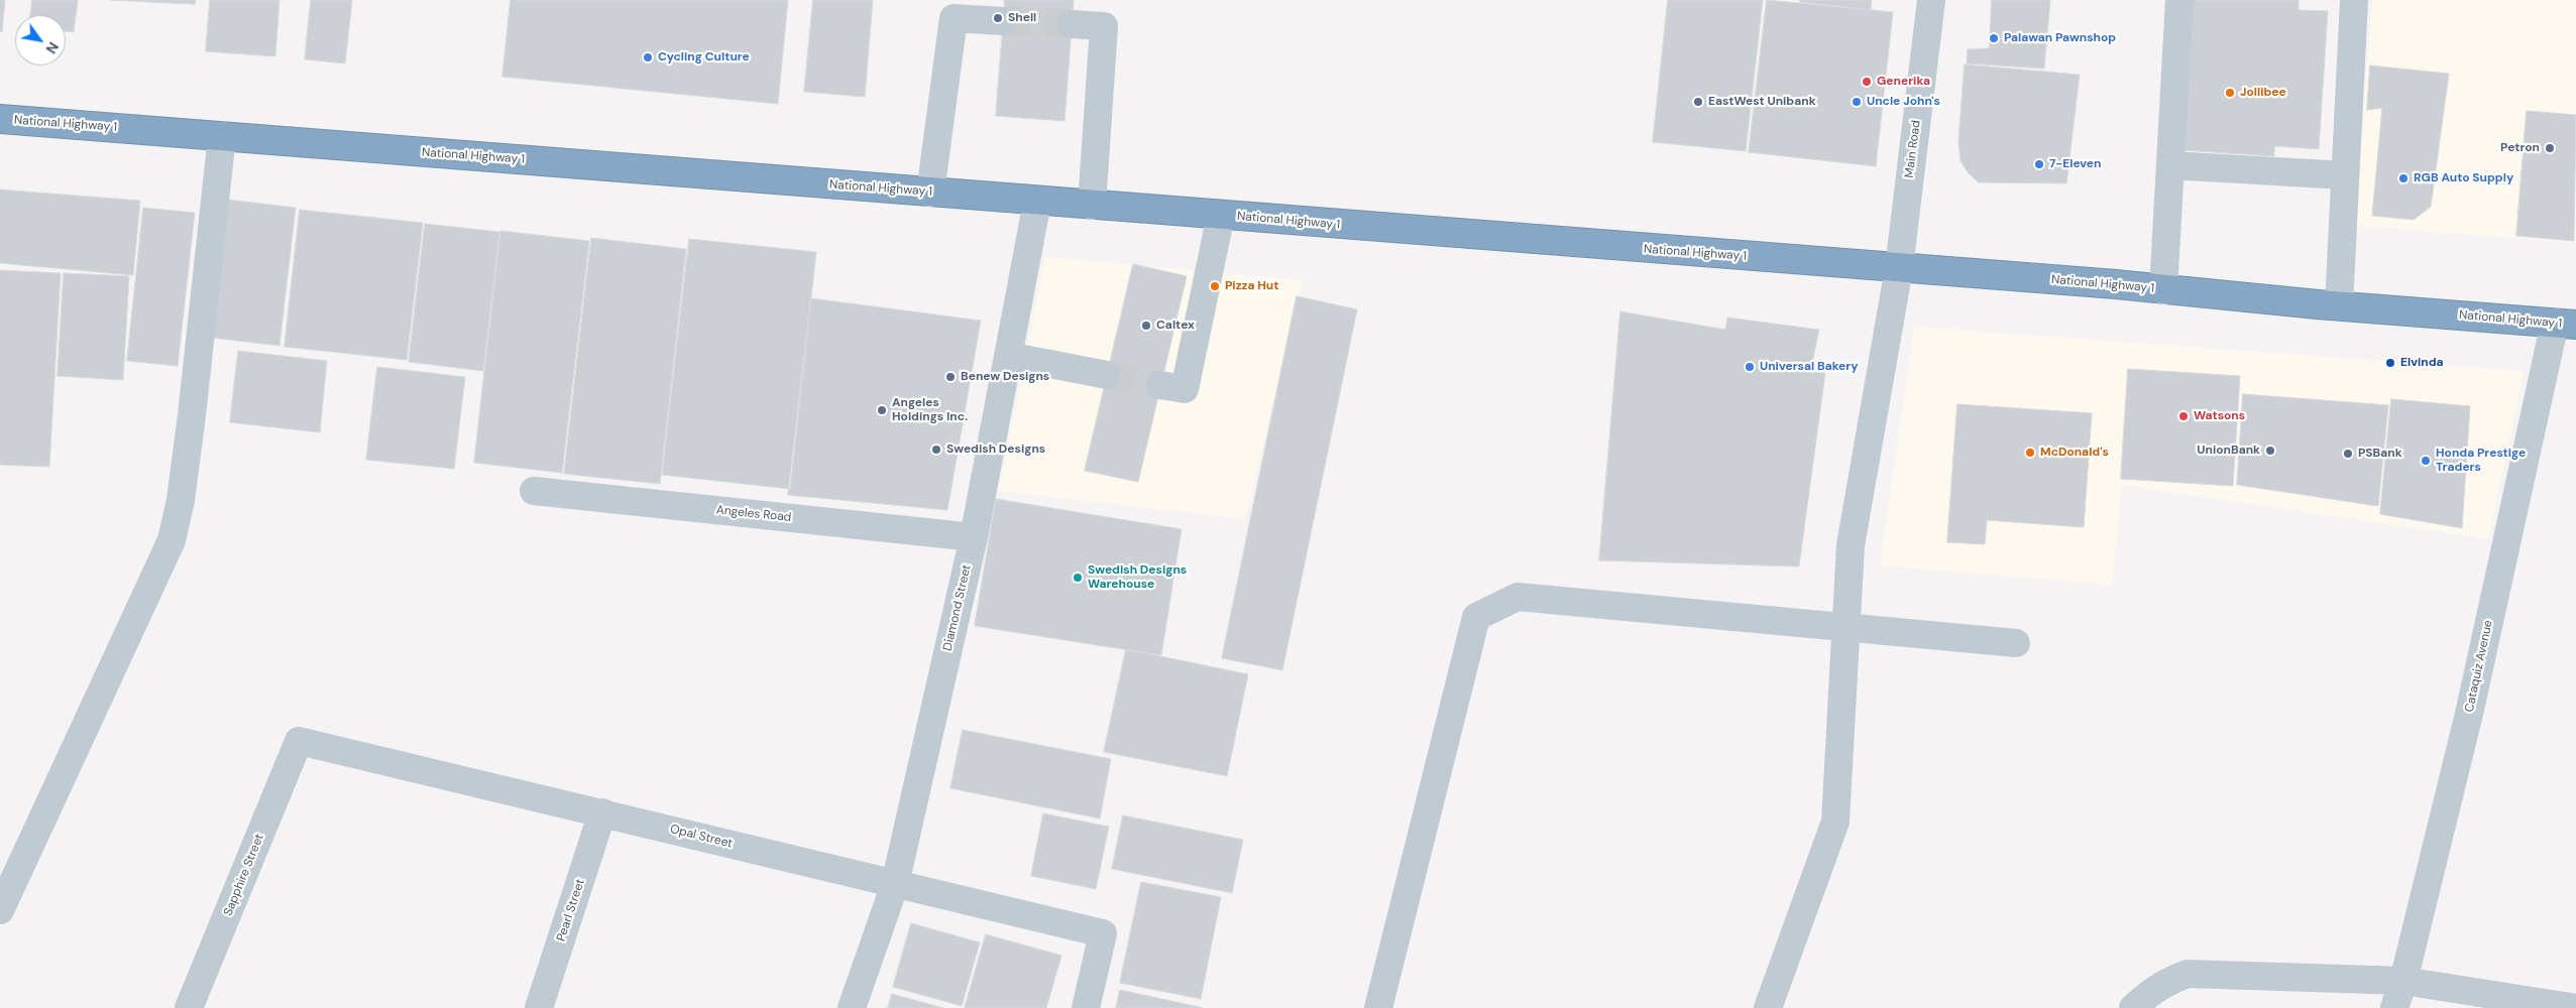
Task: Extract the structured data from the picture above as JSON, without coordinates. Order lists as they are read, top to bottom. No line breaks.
{"streets":{"highway":["National Highway 1"],"street":["Main Road","Angeles Road","Diamond Street","Cataquiz Avenue","Opal Street","Sapphire Street","Pearl Street"]},"crossings":[["National Highway 1","Main Road"],["National Highway 1","Diamond Street"],["National Highway 1","Cataquiz Avenue"],["Angeles Road","Diamond Street"],["Diamond Street","Opal Street"],["Opal Street","Sapphire Street"],["Opal Street","Pearl Street"]],"places":["Shell","Palawan Pawnshop","Cycling Culture","Generika","Jollibee","EastWest Unibank","Uncle John's","Petron","7-Eleven","RGB Auto Supply","Pizza Hut","Caltex","Elvinda","Universal Bakery","Benew Designs","Angeles Holdings Inc.","Watsons","Swedish Designs","UnionBank","McDonald's","PSBank","Honda Prestige Traders","Swedish Designs Warehouse"],"north":"bottom right"}
